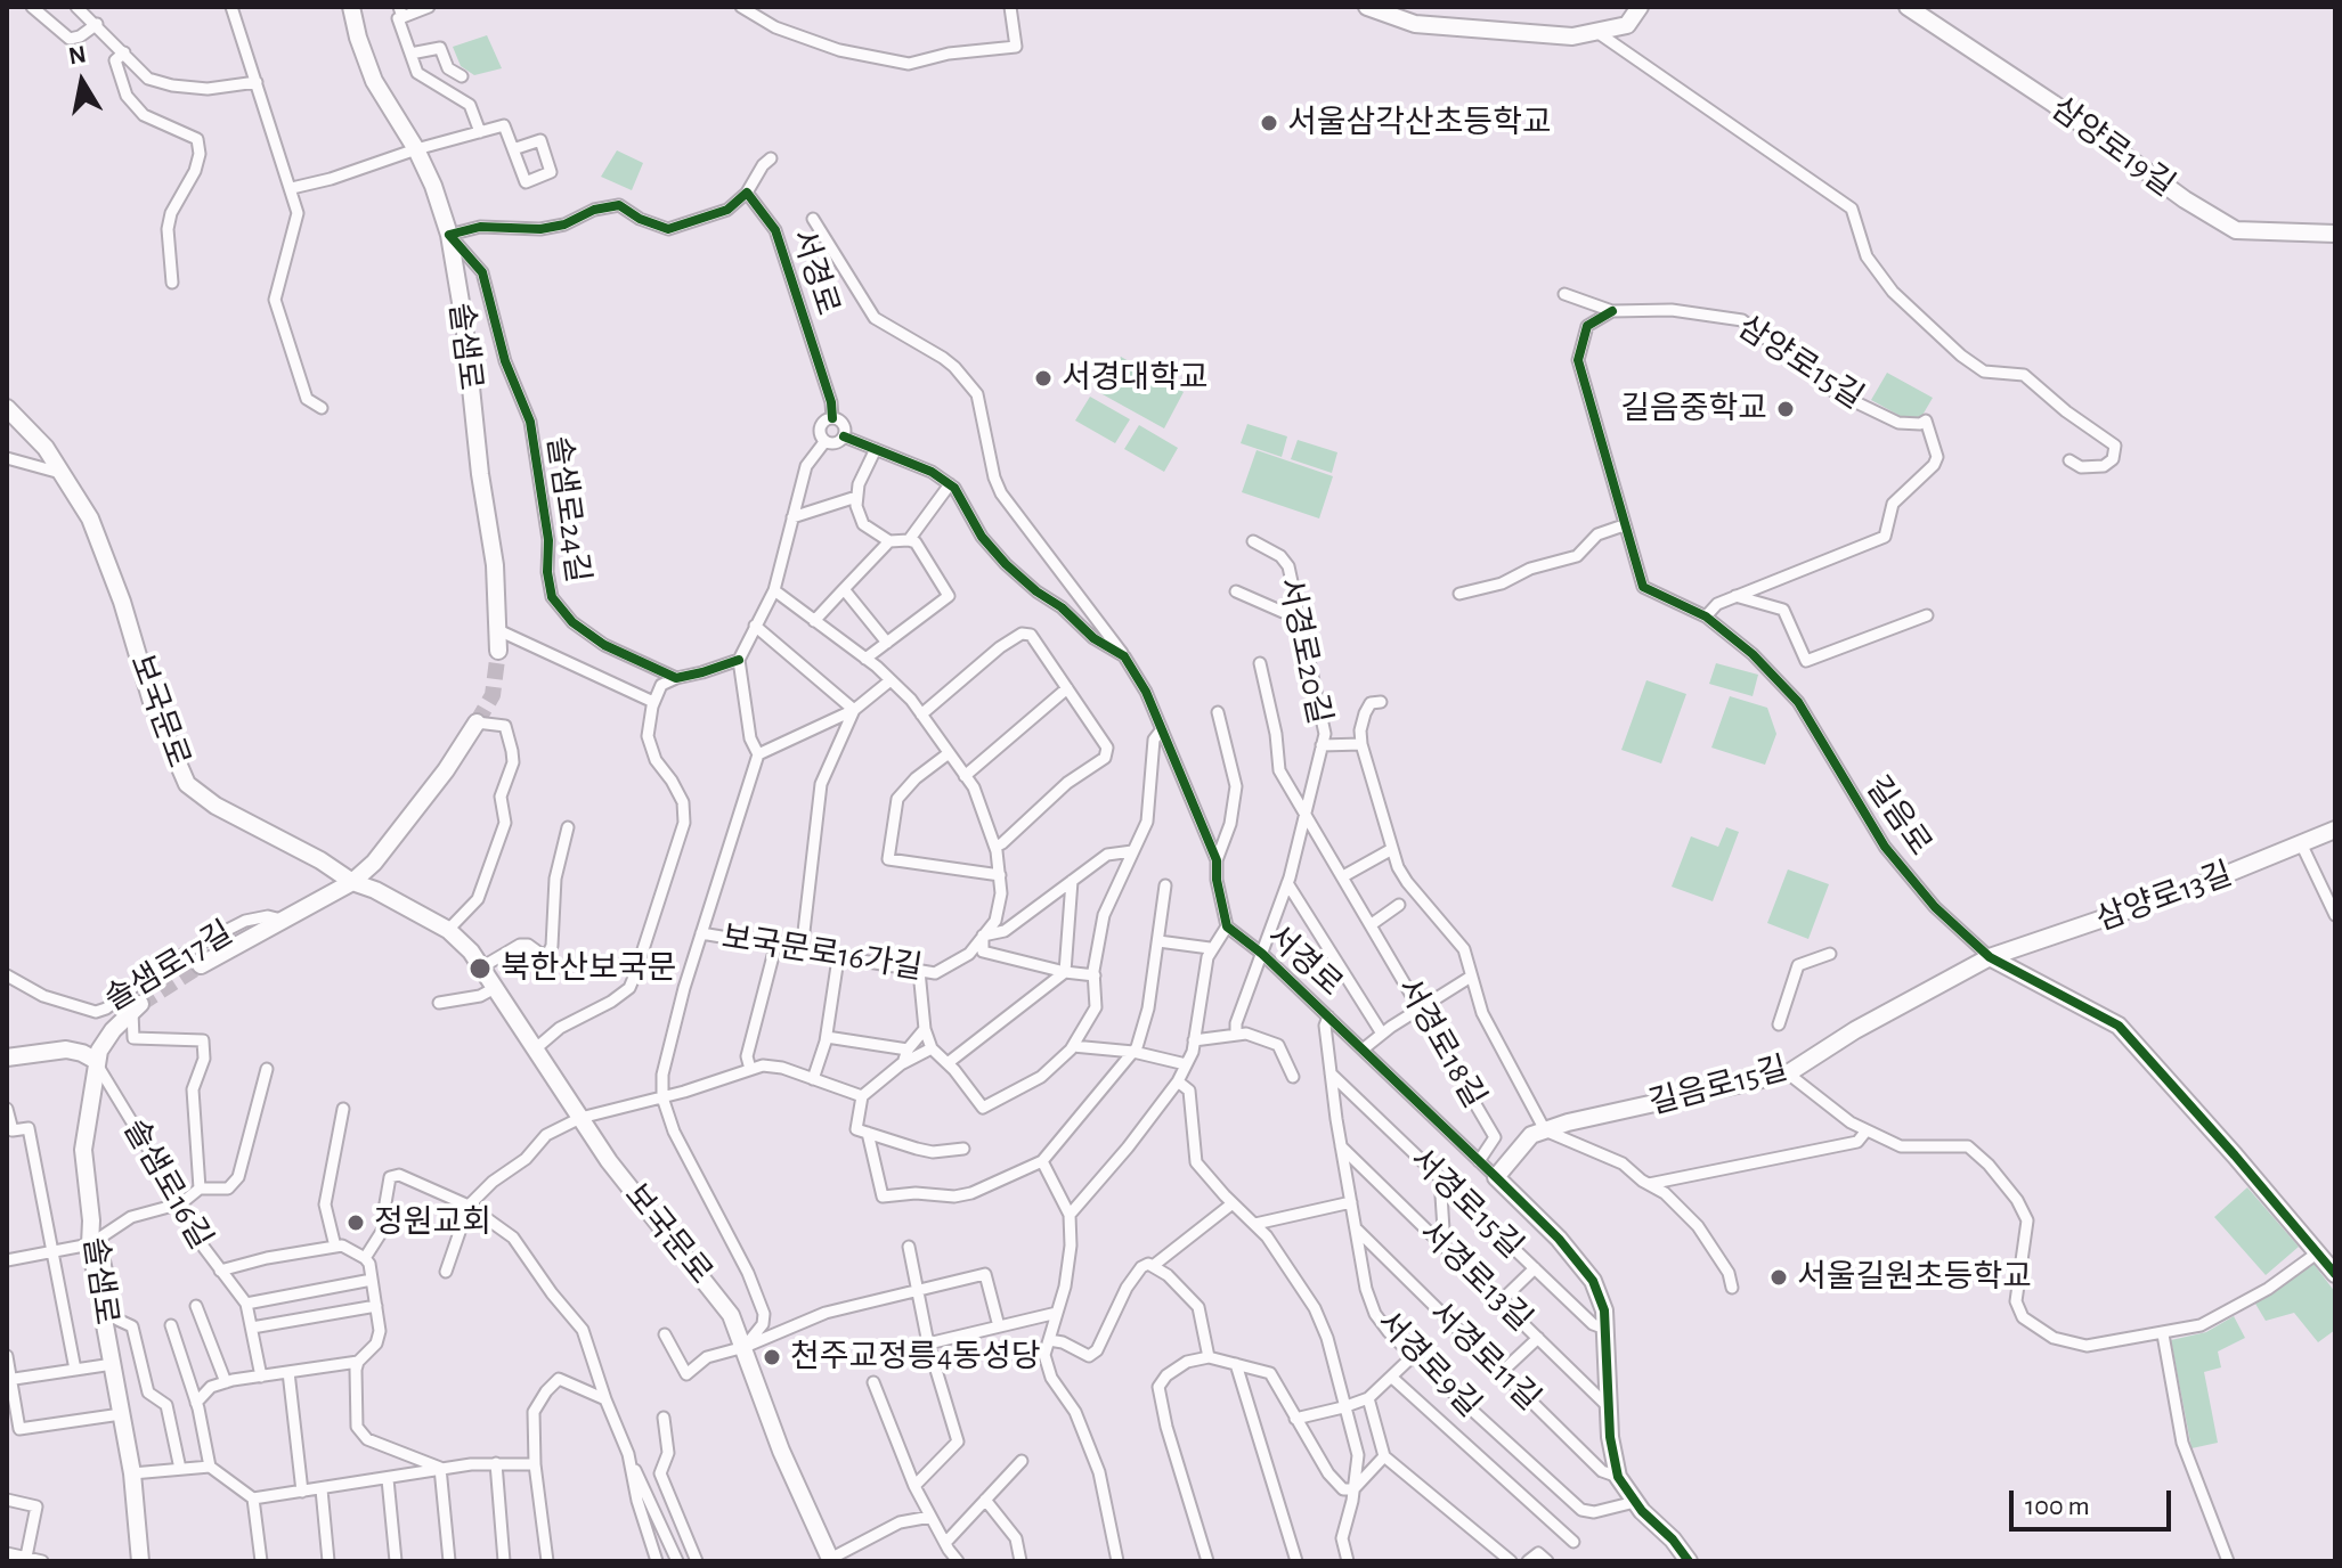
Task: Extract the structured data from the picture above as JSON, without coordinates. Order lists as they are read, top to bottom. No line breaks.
{"streets":{"street":["삼양로19길","서경로","솔샘로","삼양로15길","솔샘로24길","서경로20길","보국문로","길음로","삼양로13길","보국문로16가길","솔샘로17길","서경로18길","길음로15길","솔샘로16길","서경로15길","서경로13길","서경로11길","서경로9길"]},"crossings":[["서경로","서경로20길"],["서경로","서경로18길"],["서경로","길음로15길"],["서경로","서경로15길"],["서경로","서경로13길"],["서경로","서경로11길"],["서경로","서경로9길"],["솔샘로","솔샘로24길"],["솔샘로","솔샘로16길"],["삼양로15길","길음로"],["서경로20길","서경로18길"],["길음로","삼양로13길"],["길음로","길음로15길"],["삼양로13길","길음로15길"],["서경로15길","서경로9길"],["서경로13길","서경로9길"],["서경로11길","서경로9길"]],"places":["서울삼각산초등학교","서경대학교","길음중학교","북한산보국문","정원교회","서울길원초등학교","천주교정릉4동성당"],"scale_bar":"100 m","north":"top"}
